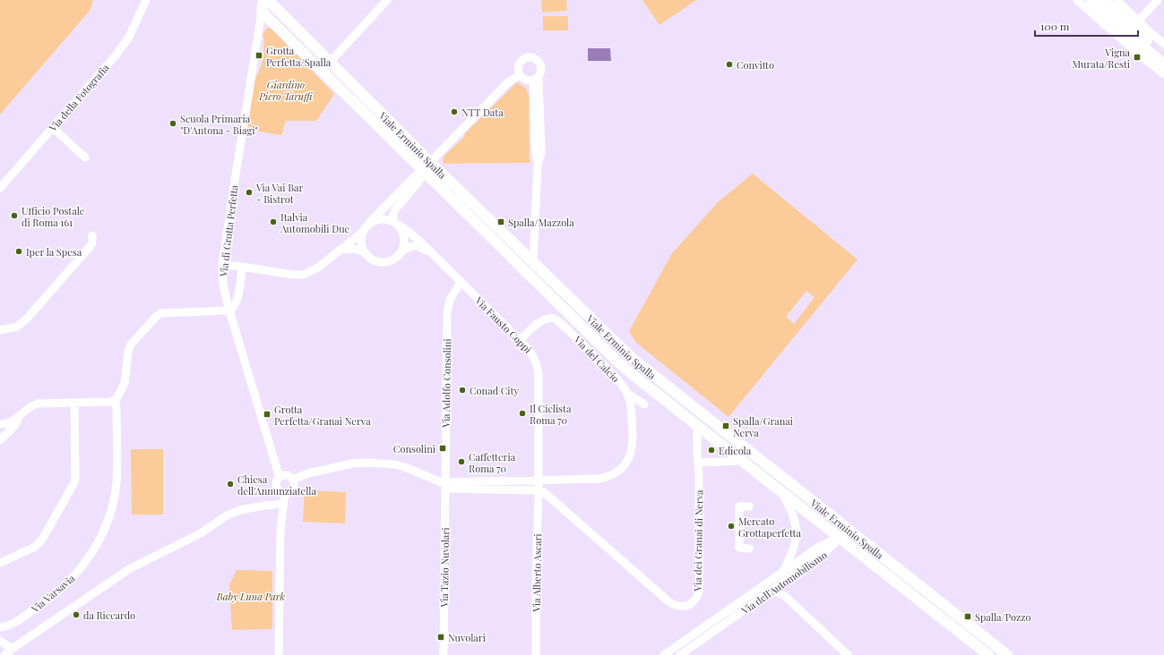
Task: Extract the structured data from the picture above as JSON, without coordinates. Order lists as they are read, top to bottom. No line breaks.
{"streets":{"main road":["Viale Erminio Spalla","Via di Grotta Perfetta"],"street":["Via della Fotografia","Via Fausto Coppi","Via del Calcio","Via Adolfo Consolini","Via dei Granai di Nerva","Via Tazio Nuvolari","Via Alberto Ascari","Via dell'Automobilismo","Via Varsavia"]},"crossings":[["Viale Erminio Spalla","Via di Grotta Perfetta"],["Viale Erminio Spalla","Via dei Granai di Nerva"],["Viale Erminio Spalla","Via dell'Automobilismo"],["Via Fausto Coppi","Via del Calcio"],["Via Fausto Coppi","Via Adolfo Consolini"],["Via Fausto Coppi","Via dei Granai di Nerva"],["Via Fausto Coppi","Via Alberto Ascari"],["Via Adolfo Consolini","Via Tazio Nuvolari"],["Via dei Granai di Nerva","Via Alberto Ascari"]],"parks":["Giardino Piero Taruffi","Baby Luna Park"],"places":{"transit":["Grotta Perfetta/Spalla","Vigna Murata/Resti","Spalla/Mazzola","Grotta Perfetta/Granai Nerva","Spalla/Granai Nerva","Consolini","Spalla/Pozzo","Nuvolari"],"other":["Convitto","NTT Data","Scuola Primaria \"D'Antona - Biagi\"","Via Vai Bar - Bistrot","Ufficio Postale di Roma 161","Italvia Automobili Due","Iper la Spesa","Conad City","Il Ciclista Roma 70","Edicola","Caffetteria Roma 70","Chiesa dell'Annunziatella","Mercato Grottaperfetta","da Riccardo"]},"scale_bar":"100 m"}
